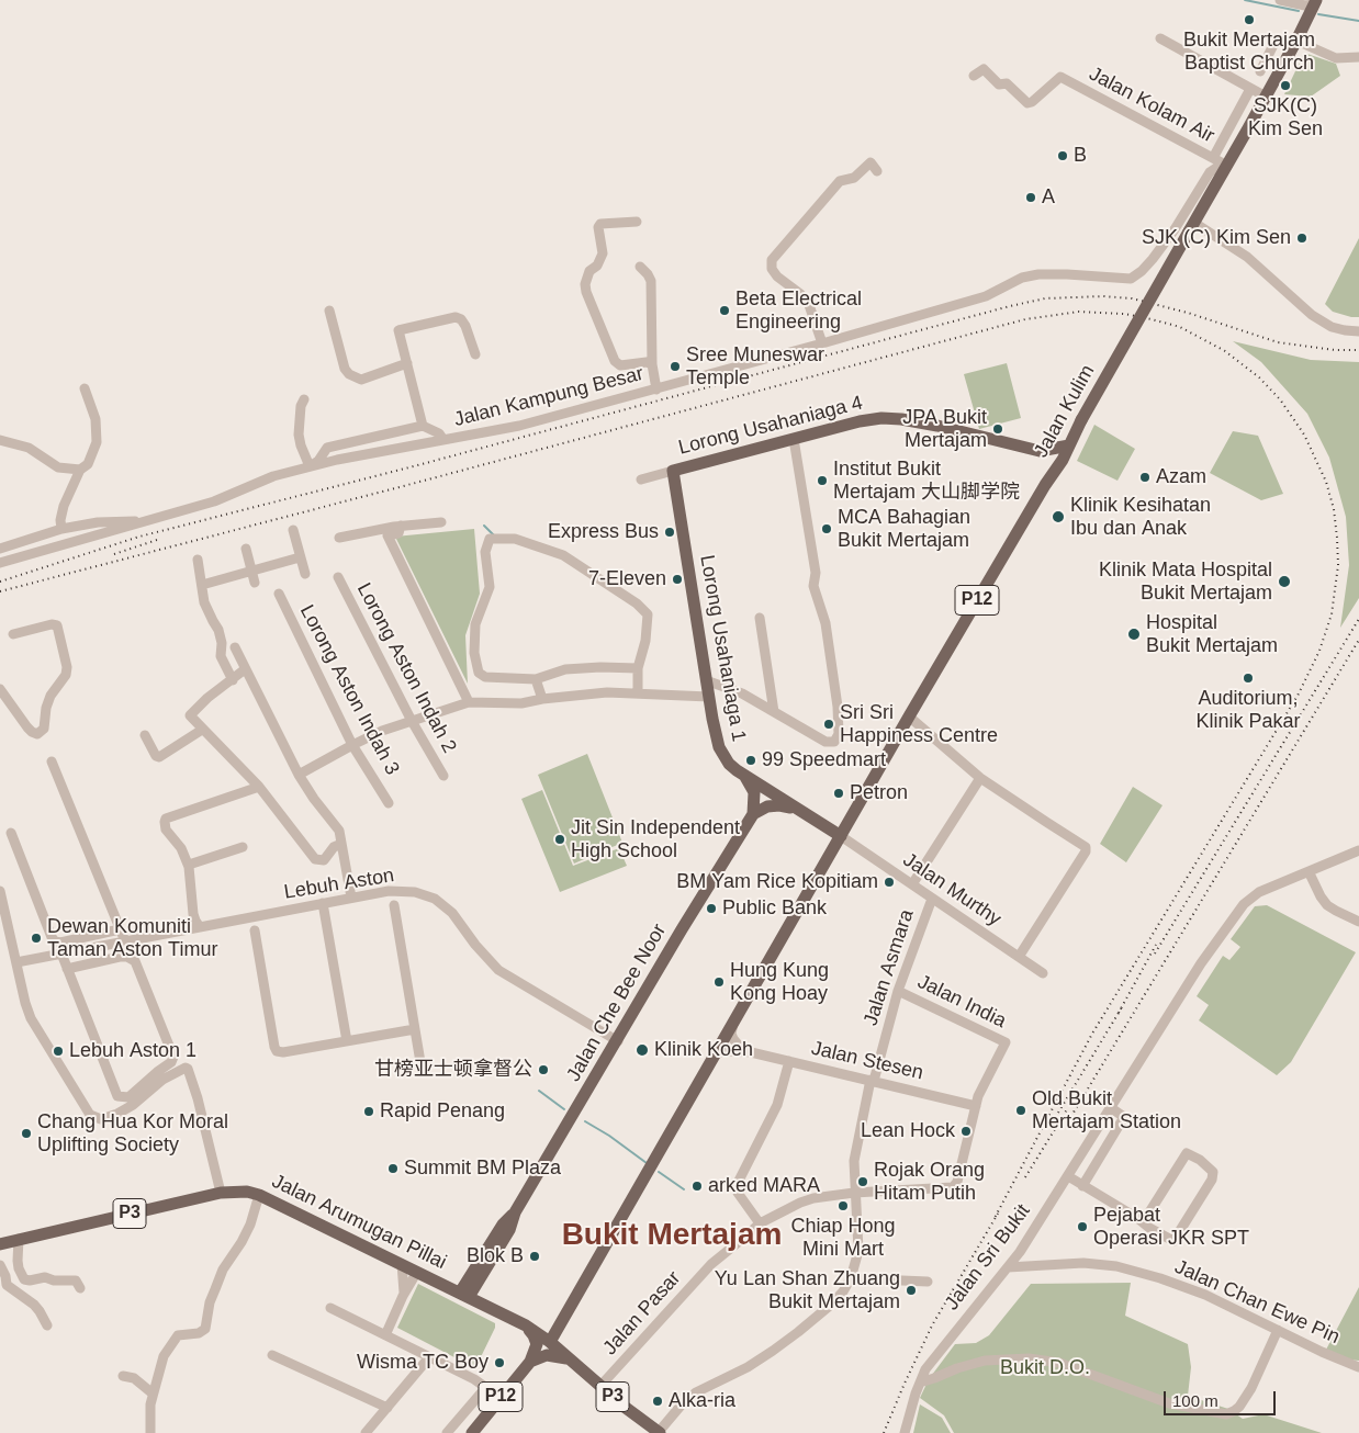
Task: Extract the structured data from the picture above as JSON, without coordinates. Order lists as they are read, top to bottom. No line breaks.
{"streets":{"main road":["Jalan Kulim","Lorong Usahaniaga 4","P12","Lorong Usahaniaga 1","Jalan Che Bee Noor","P3","Jalan Arumugan Pillai"],"street":["Jalan Kolam Air","Jalan Kampung Besar","Lorong Aston Indah 2","Lorong Aston Indah 3","Lebuh Aston","Jalan Murthy","Jalan Asmara","Jalan India","Jalan Stesen","Jalan Sri Bukit","Jalan Chan Ewe Pin","Jalan Pasar"]},"crossings":[["Jalan Kolam Air","Jalan Kampung Besar"],["Jalan Kolam Air","Jalan Kulim"],["Jalan Kampung Besar","Jalan Kulim"],["Jalan Kulim","Lorong Usahaniaga 1"],["Jalan Kulim","Jalan Murthy"],["Jalan Kulim","Jalan Stesen"],["Jalan Kulim","Jalan Arumugan Pillai"],["Lorong Usahaniaga 4","Lorong Usahaniaga 1"],["Lorong Usahaniaga 1","Jalan Murthy"],["Lebuh Aston","Jalan Che Bee Noor"],["Jalan Murthy","Jalan Asmara"],["Jalan Asmara","Jalan India"],["Jalan Asmara","Jalan Stesen"],["Jalan Asmara","Jalan Pasar"],["Jalan India","Jalan Stesen"],["Jalan India","Jalan Pasar"],["Jalan Che Bee Noor","Jalan Arumugan Pillai"],["Jalan Stesen","Jalan Pasar"],["Jalan Arumugan Pillai","Jalan Pasar"],["Jalan Sri Bukit","Jalan Chan Ewe Pin"]],"districts":["Bukit Mertajam"],"parks":["Bukit D.O."],"places":["Bukit Mertajam Baptist Church","SJK(C) Kim Sen","B","A","SJK (C) Kim Sen","Beta Electrical Engineering","Sree Muneswar Temple","JPA Bukit Mertajam","Azam","Institut Bukit Mertajam 大山脚学院","Klinik Kesihatan Ibu dan Anak","MCA Bahagian Bukit Mertajam","Express Bus","7-Eleven","Klinik Mata Hospital Bukit Mertajam","Hospital Bukit Mertajam","Auditorium, Klinik Pakar","Sri Sri Happiness Centre","99 Speedmart","Petron","Jit Sin Independent High School","BM Yam Rice Kopitiam","Public Bank","Dewan Komuniti Taman Aston Timur","Hung Kung Kong Hoay","Klinik Koeh","Lebuh Aston 1","甘榜亚士顿拿督公","Old Bukit Mertajam Station","Rapid Penang","Lean Hock","Chang Hua Kor Moral Uplifting Society","Summit BM Plaza","Rojak Orang Hitam Putih","arked MARA","Chiap Hong Mini Mart","Pejabat Operasi JKR SPT","Blok B","Yu Lan Shan Zhuang Bukit Mertajam","Wisma TC Boy","Alka-ria"],"scale_bar":"100 m"}
